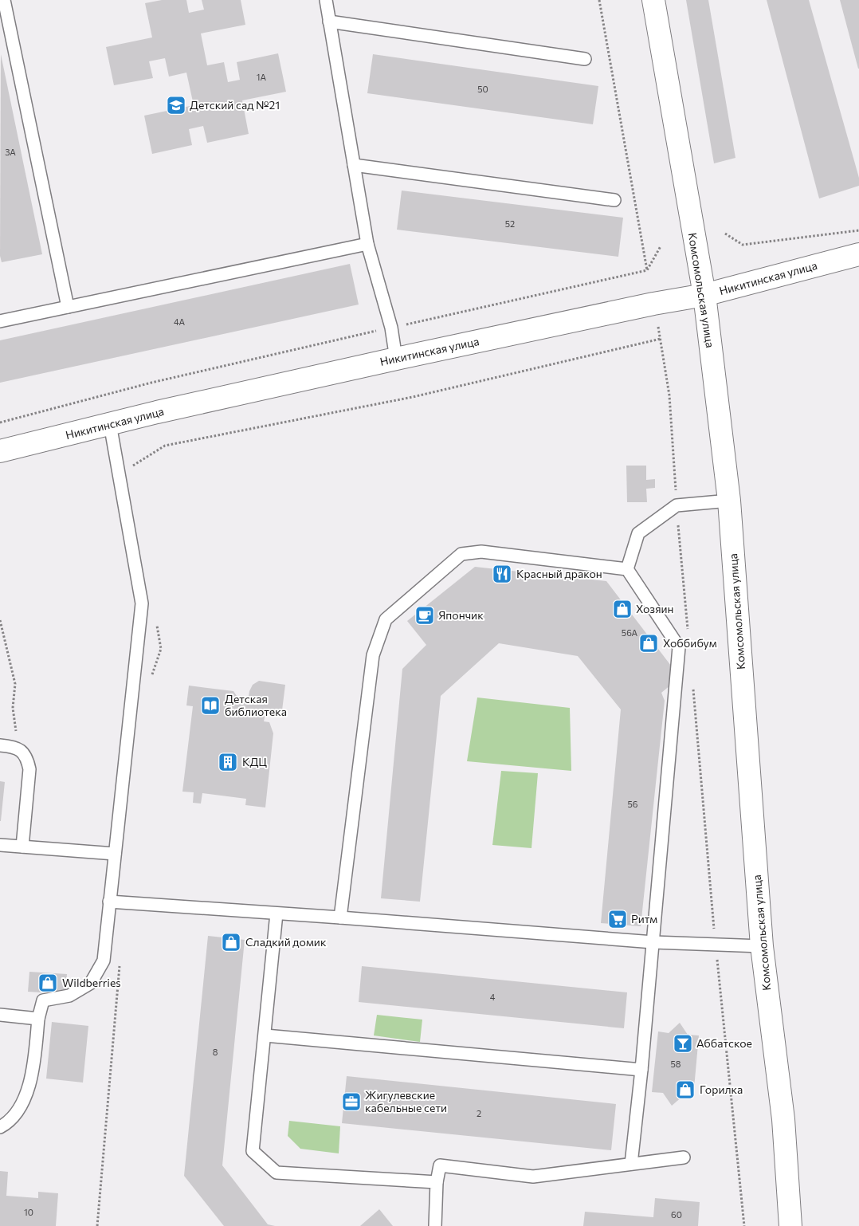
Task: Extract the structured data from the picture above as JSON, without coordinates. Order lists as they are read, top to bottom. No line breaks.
{"streets":{"street":["Никитинская улица","Комсомольская улица"]},"crossings":[["Никитинская улица","Комсомольская улица"]],"places":{"school or university":["Детский сад №21"],"restaurant":["Красный дракон"],"shop":["Хозяин","Хоббибум","Сладкий домик","Wildberries","Горилка"],"cafe":["Япончик"],"library":["Детская библиотека"],"building":["КДЦ"],"supermarket":["Ритм"],"bar":["Аббатское"],"office":["Жигулевские кабельные сети"]},"house_numbers":["1А","50","3А","52","4А","56А","56","4","8","58","2","10","60"]}
